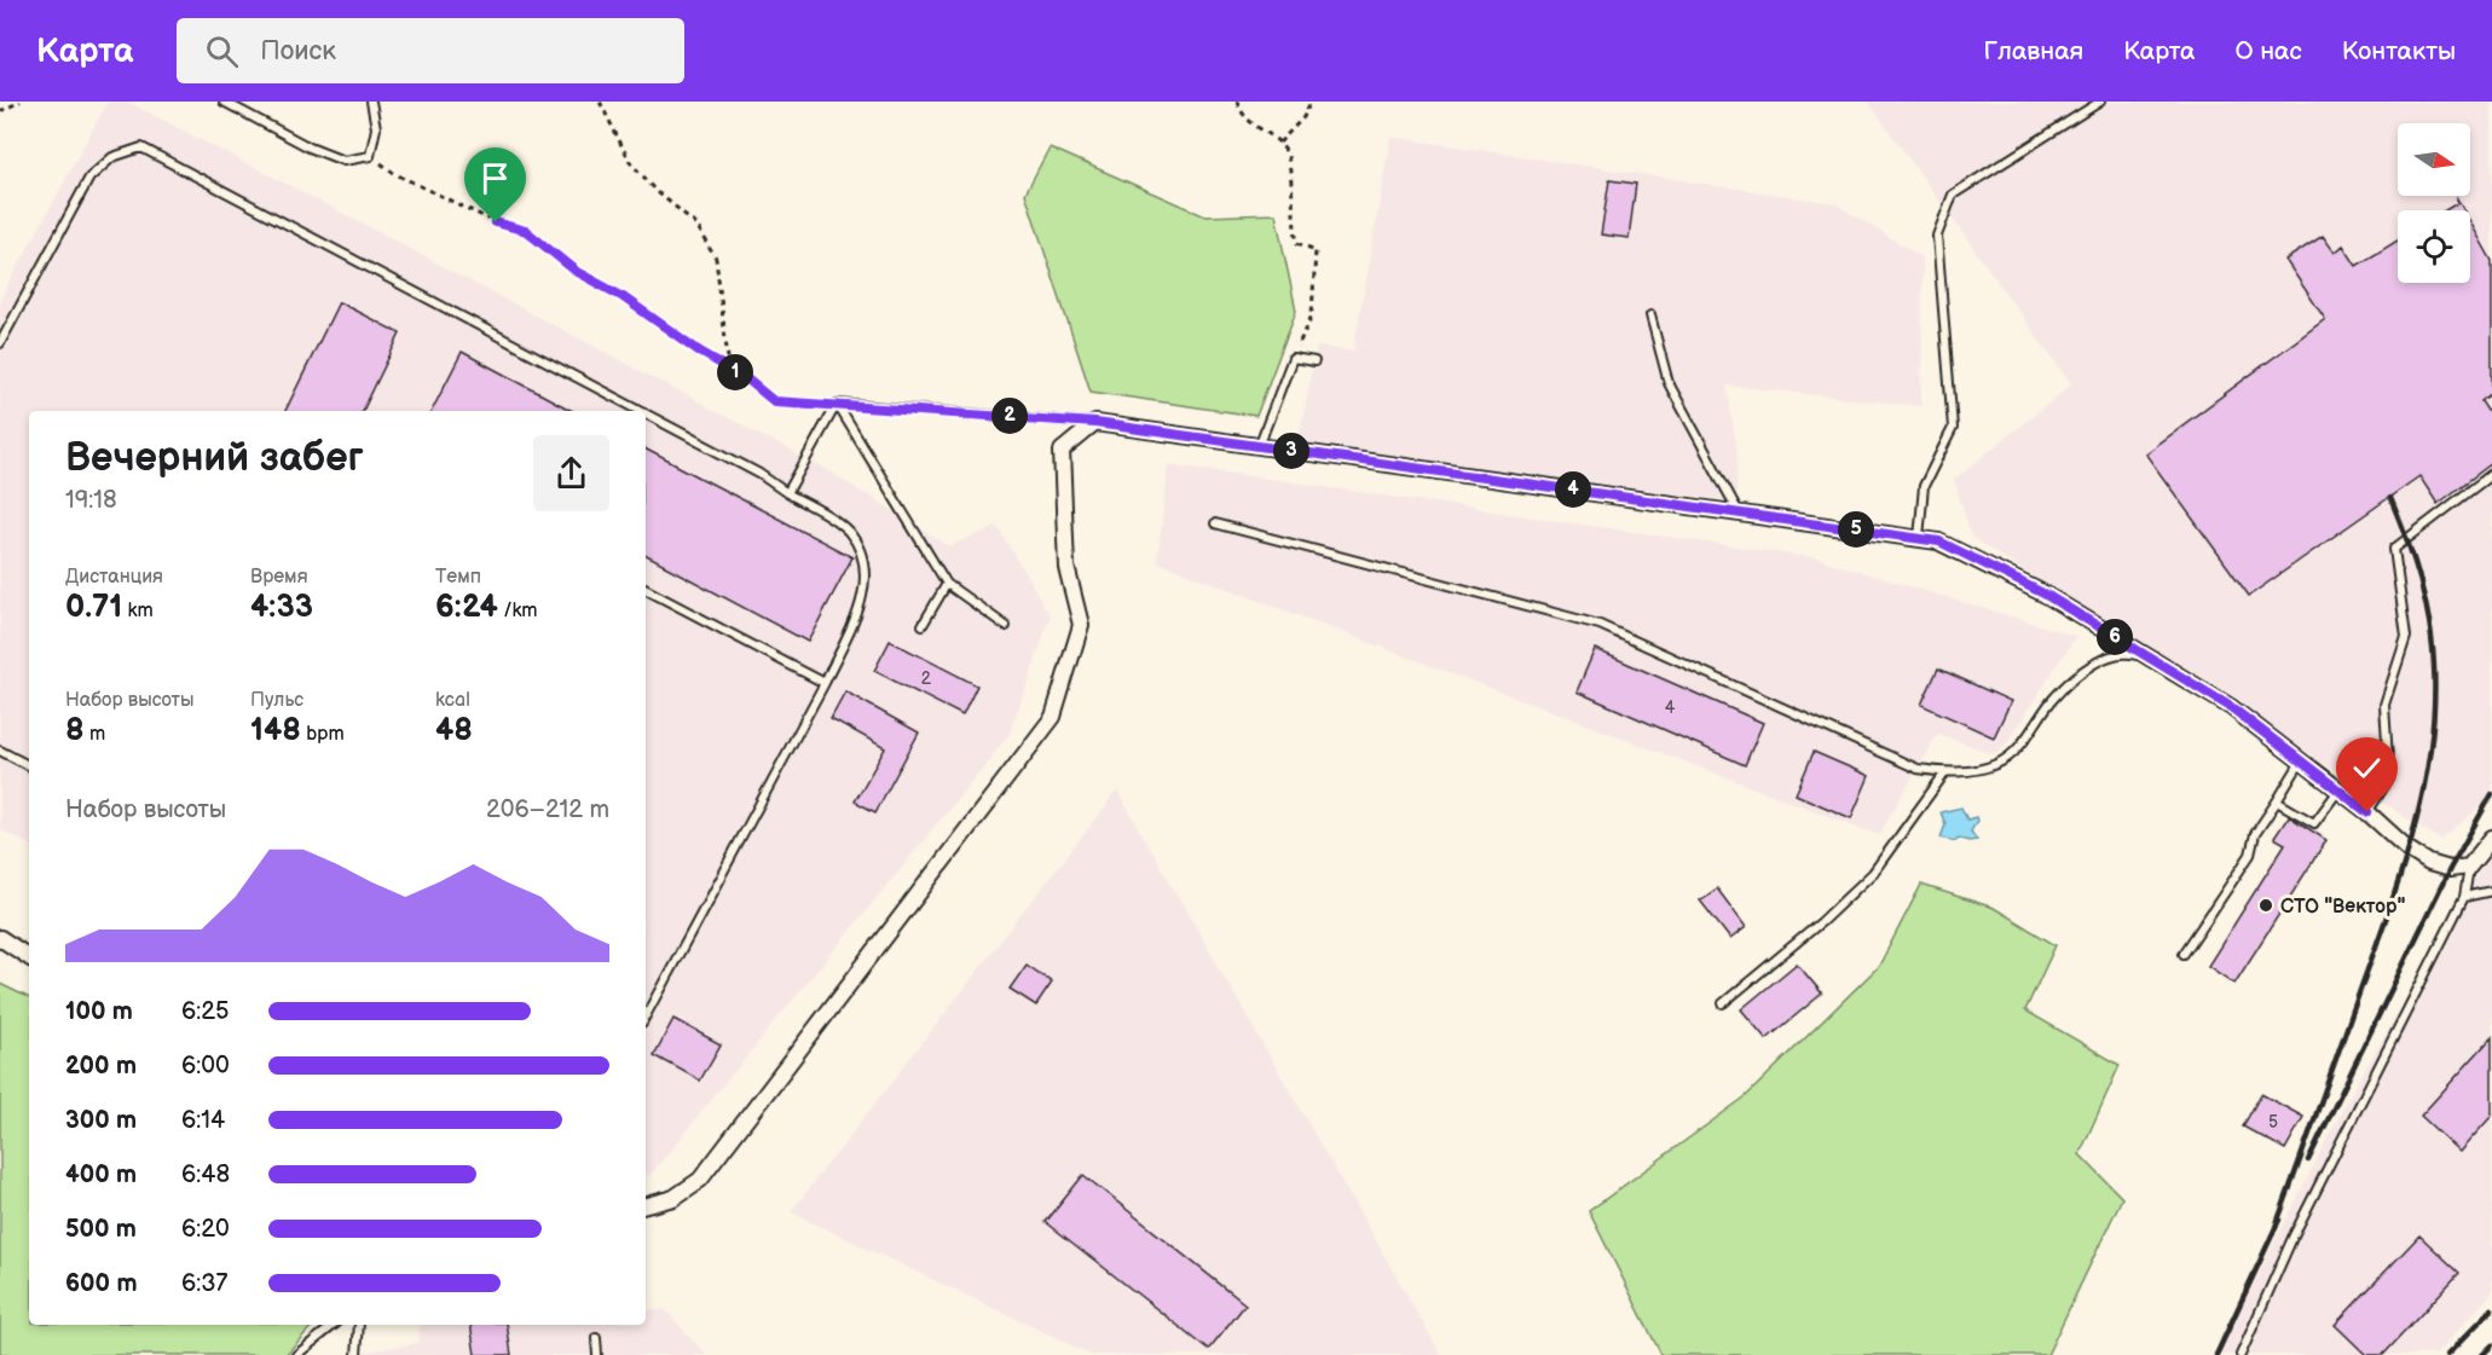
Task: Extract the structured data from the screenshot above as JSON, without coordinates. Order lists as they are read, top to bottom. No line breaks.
{"places":["СТО \"Вектор\""],"house_numbers":["2","4","5"],"north":"right","page":{"header":"Карта","search":"Поиск","nav":["Главная","Карта","О нас","Контакты"],"pins":["1","2","3","4","5","6"],"heading":["Вечерний забег","19:18"],"stats":[["Дистанция","0.71 km"],["Время","4:33"],["Темп","6:24 /km"],["Набор высоты","8 m"],["Пульс","148 bpm"],["kcal","48"]],"chart":["Набор высоты","206–212 m"],"list":[{"name":"100 m","note":"6:25"},{"name":"200 m","note":"6:00"},{"name":"300 m","note":"6:14"},{"name":"400 m","note":"6:48"},{"name":"500 m","note":"6:20"},{"name":"600 m","note":"6:37"}]}}
